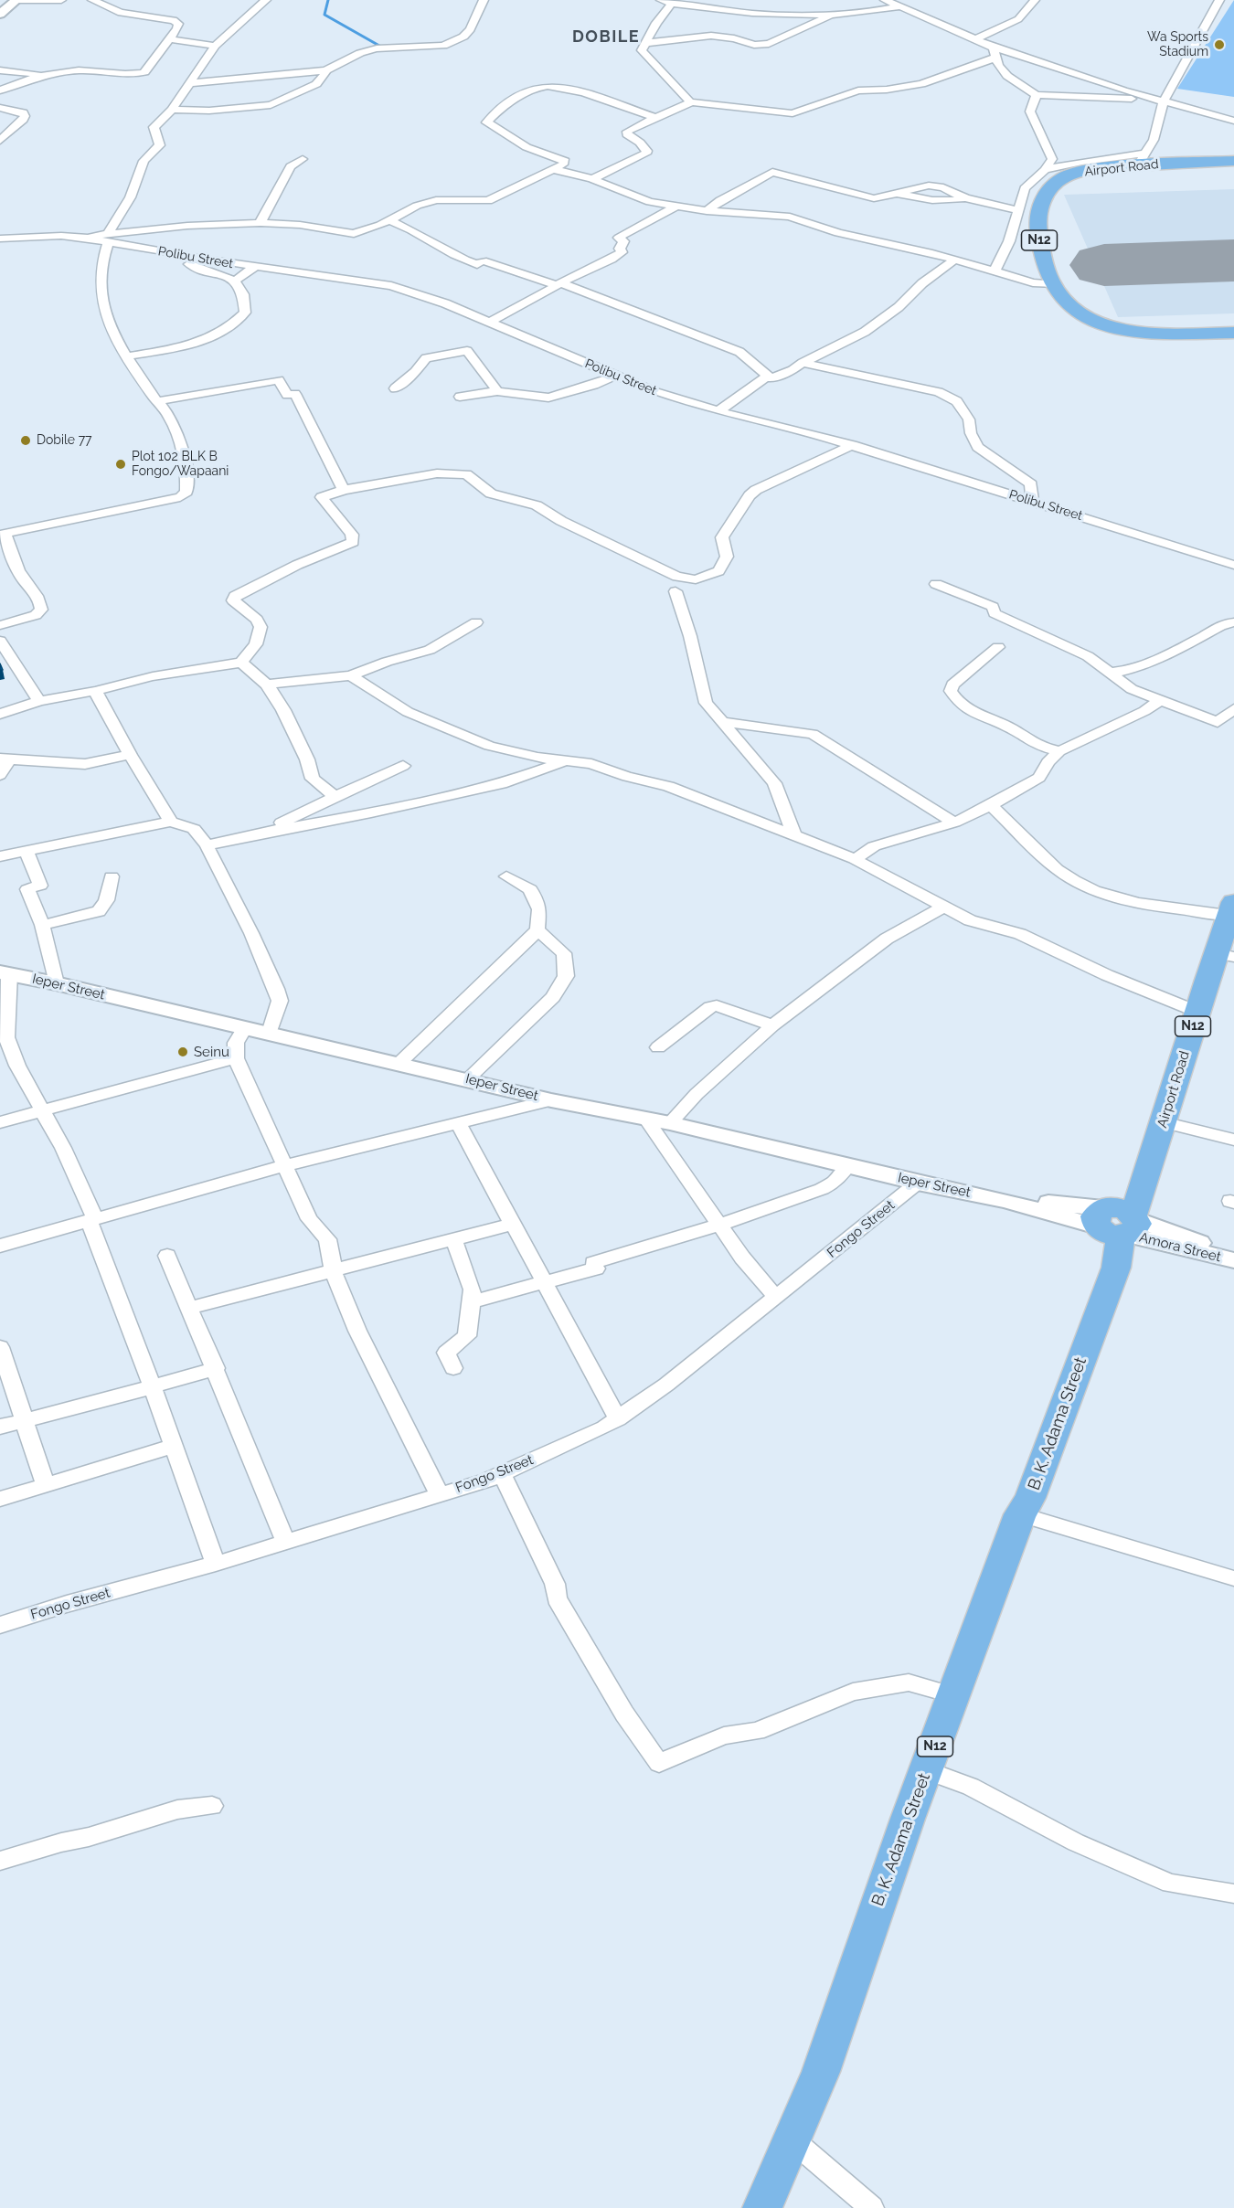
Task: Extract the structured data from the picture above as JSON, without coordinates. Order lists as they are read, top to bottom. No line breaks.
{"streets":{"highway":["Airport Road","N12","B. K. Adama Street"],"street":["Polibu Street","Ieper Street","Fongo Street","Amora Street"]},"crossings":[["Airport Road","Ieper Street"],["Airport Road","Amora Street"],["Airport Road","B. K. Adama Street"],["Ieper Street","Fongo Street"],["Ieper Street","Amora Street"],["Ieper Street","B. K. Adama Street"],["Amora Street","B. K. Adama Street"]],"districts":["DOBILE"],"places":["Wa Sports Stadium","Dobile 77","Plot 102 BLK B Fongo/Wapaani","Seinu"]}
